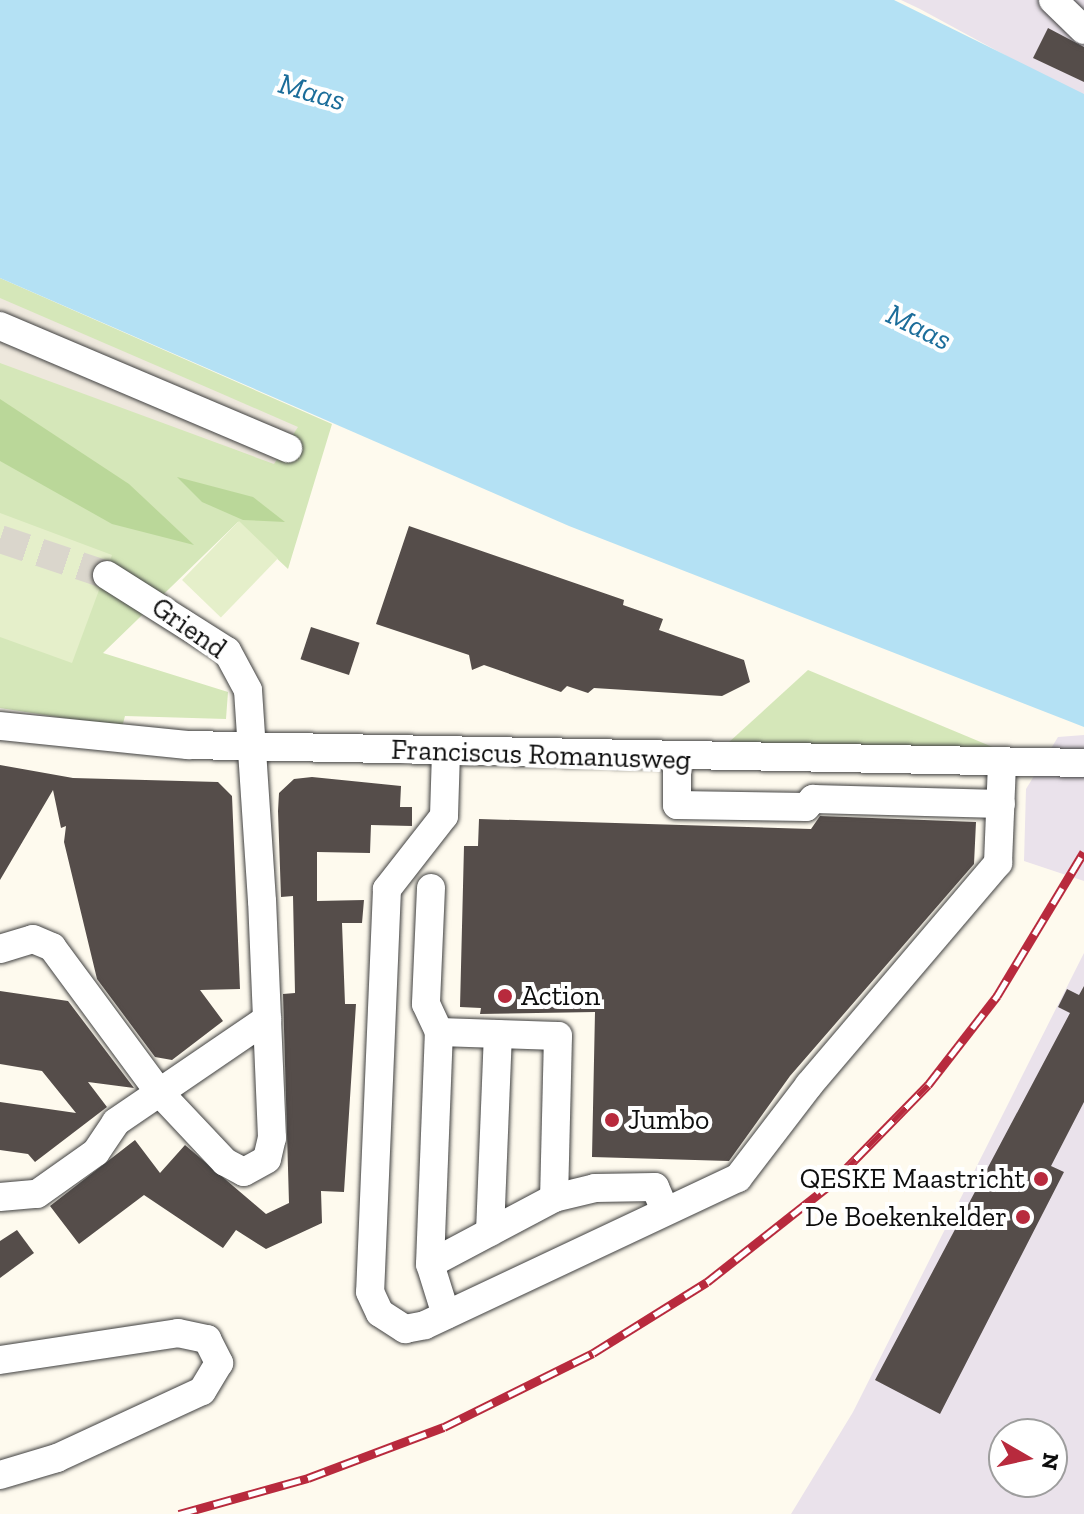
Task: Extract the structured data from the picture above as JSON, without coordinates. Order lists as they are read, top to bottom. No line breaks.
{"streets":{"street":["Griend","Franciscus Romanusweg"]},"crossings":[["Griend","Franciscus Romanusweg"]],"water":["Maas"],"places":["Action","Jumbo","QESKE Maastricht","De Boekenkelder"],"north":"right"}
